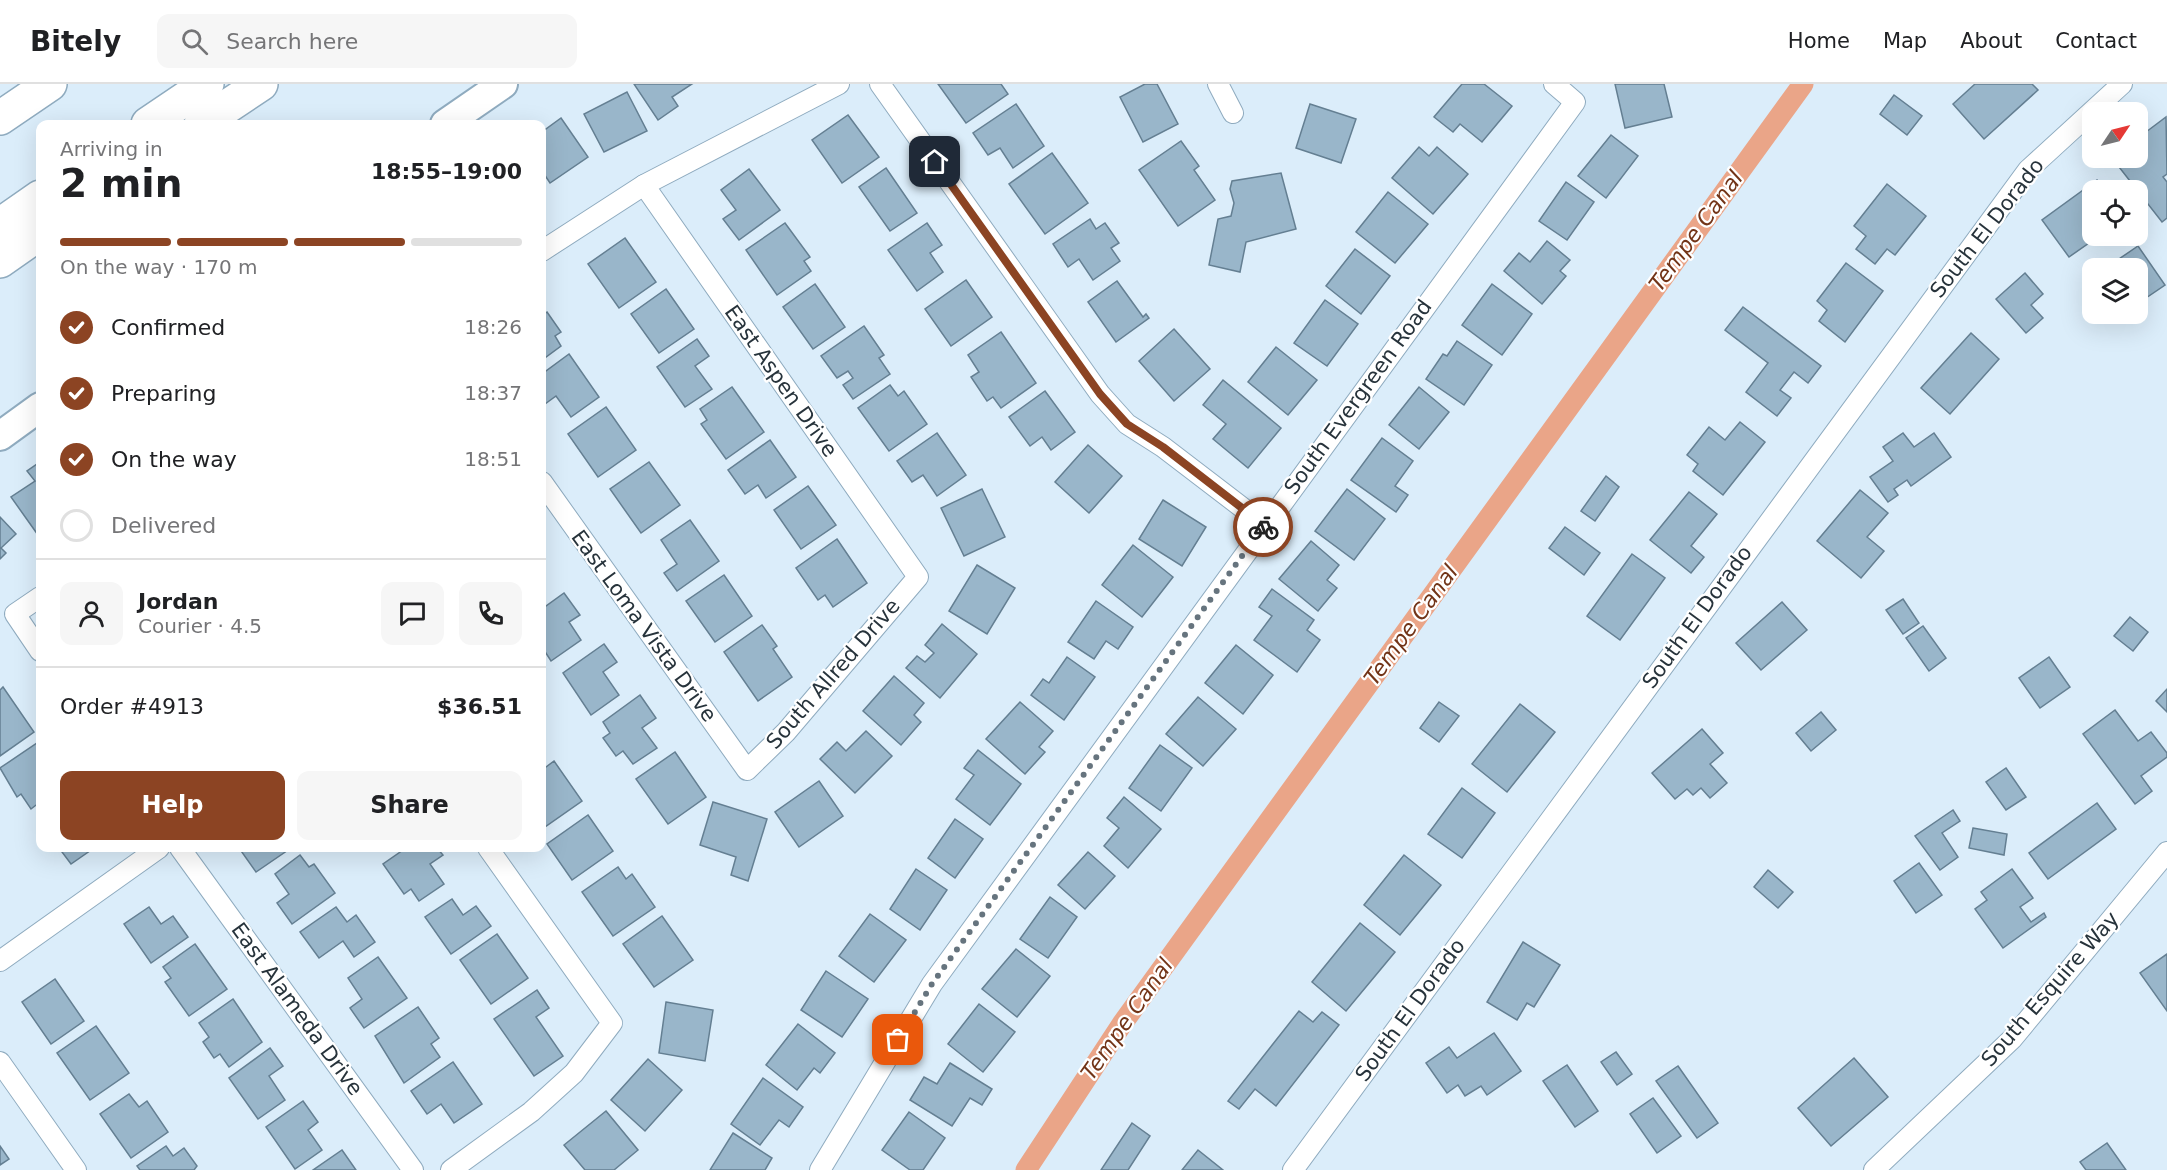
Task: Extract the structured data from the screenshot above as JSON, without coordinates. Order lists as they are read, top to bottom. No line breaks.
{"streets":{"street":["South El Dorado","East Aspen Drive","South Evergreen Road","East Loma Vista Drive","South Allred Drive","South Esquire Way","East Alameda Drive"]},"crossings":[["East Aspen Drive","South Allred Drive"],["East Loma Vista Drive","South Allred Drive"]],"water":["Tempe Canal"],"north":"top right","page":{"header":"Bitely","search":"Search here","nav":["Home","Map","About","Contact"],"heading":["2 min","Arriving in","18:55–19:00"],"panel":["Jordan","Courier · 4.5","Order #4913","$36.51"],"bar":"On the way · 170 m","list":[["Confirmed","18:26"],["Preparing","18:37"],["On the way","18:51"],"Delivered"],"buttons":["Help","Share"]}}
